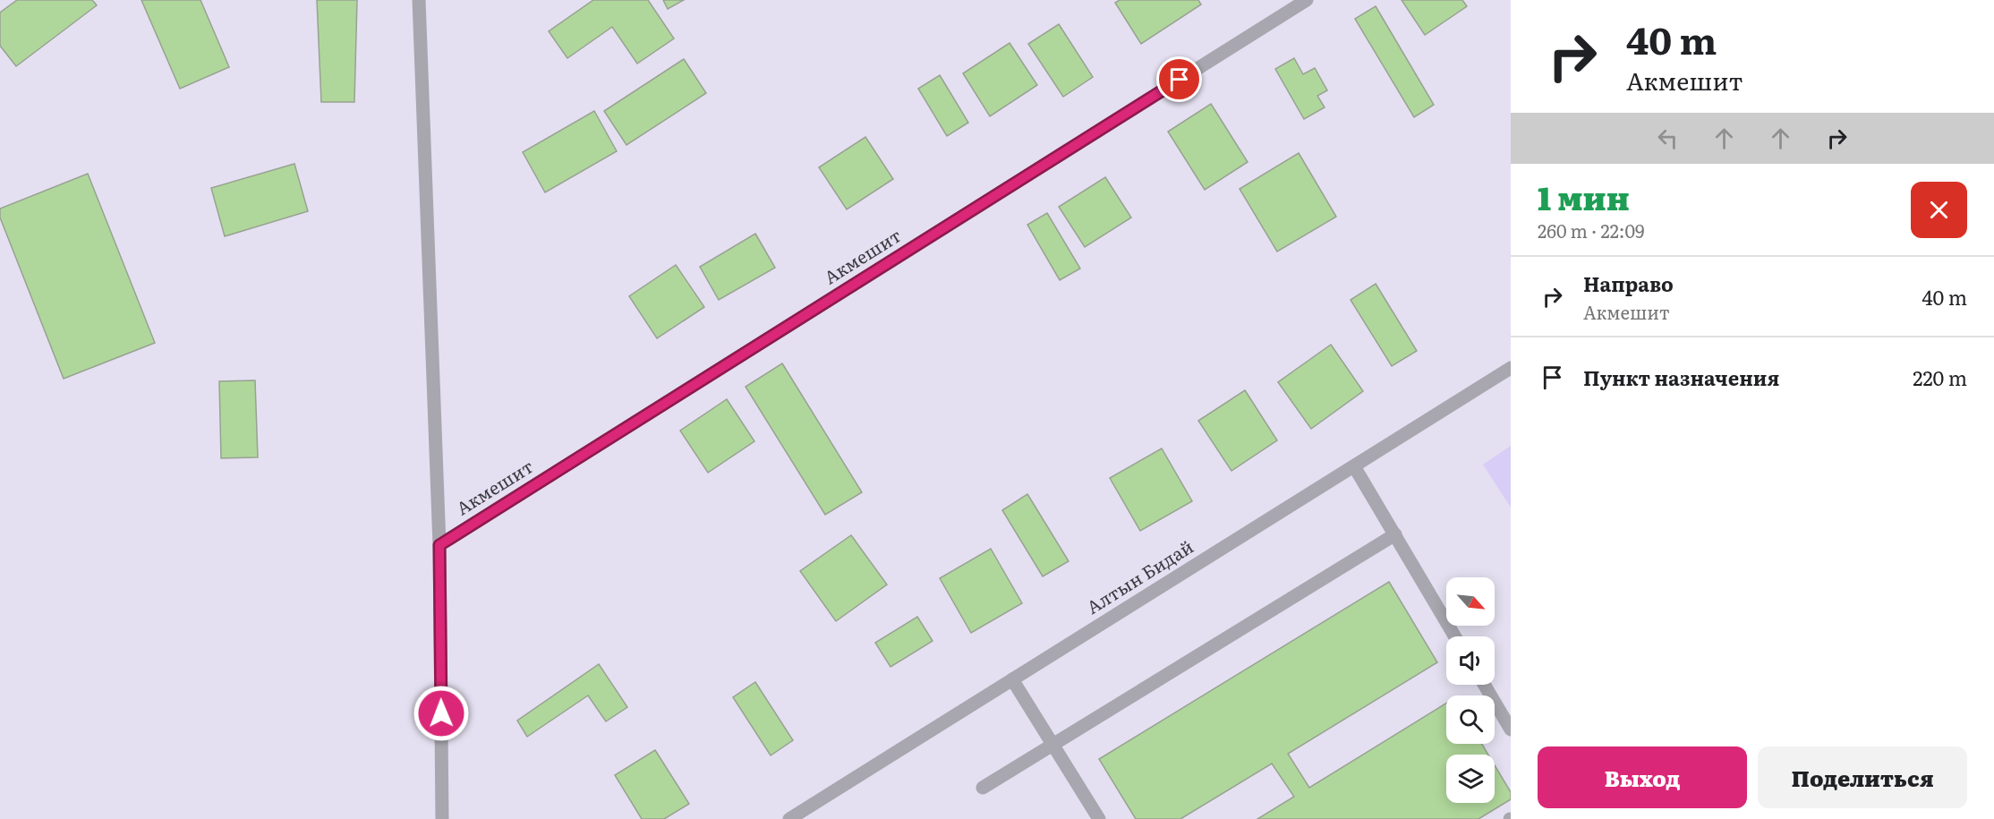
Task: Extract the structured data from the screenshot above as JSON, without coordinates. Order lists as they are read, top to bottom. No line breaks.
{"streets":{"street":["Акмешит","Алтын Бидай"]},"north":"bottom right","page":{"turn":["40 m","Акмешит"],"heading":["1 мин","260 m · 22:09"],"list":[{"name":"Направо","note":"Акмешит","value":"40 m"},{"name":"Пункт назначения","value":"220 m"}],"buttons":["Выход","Поделиться"]}}
